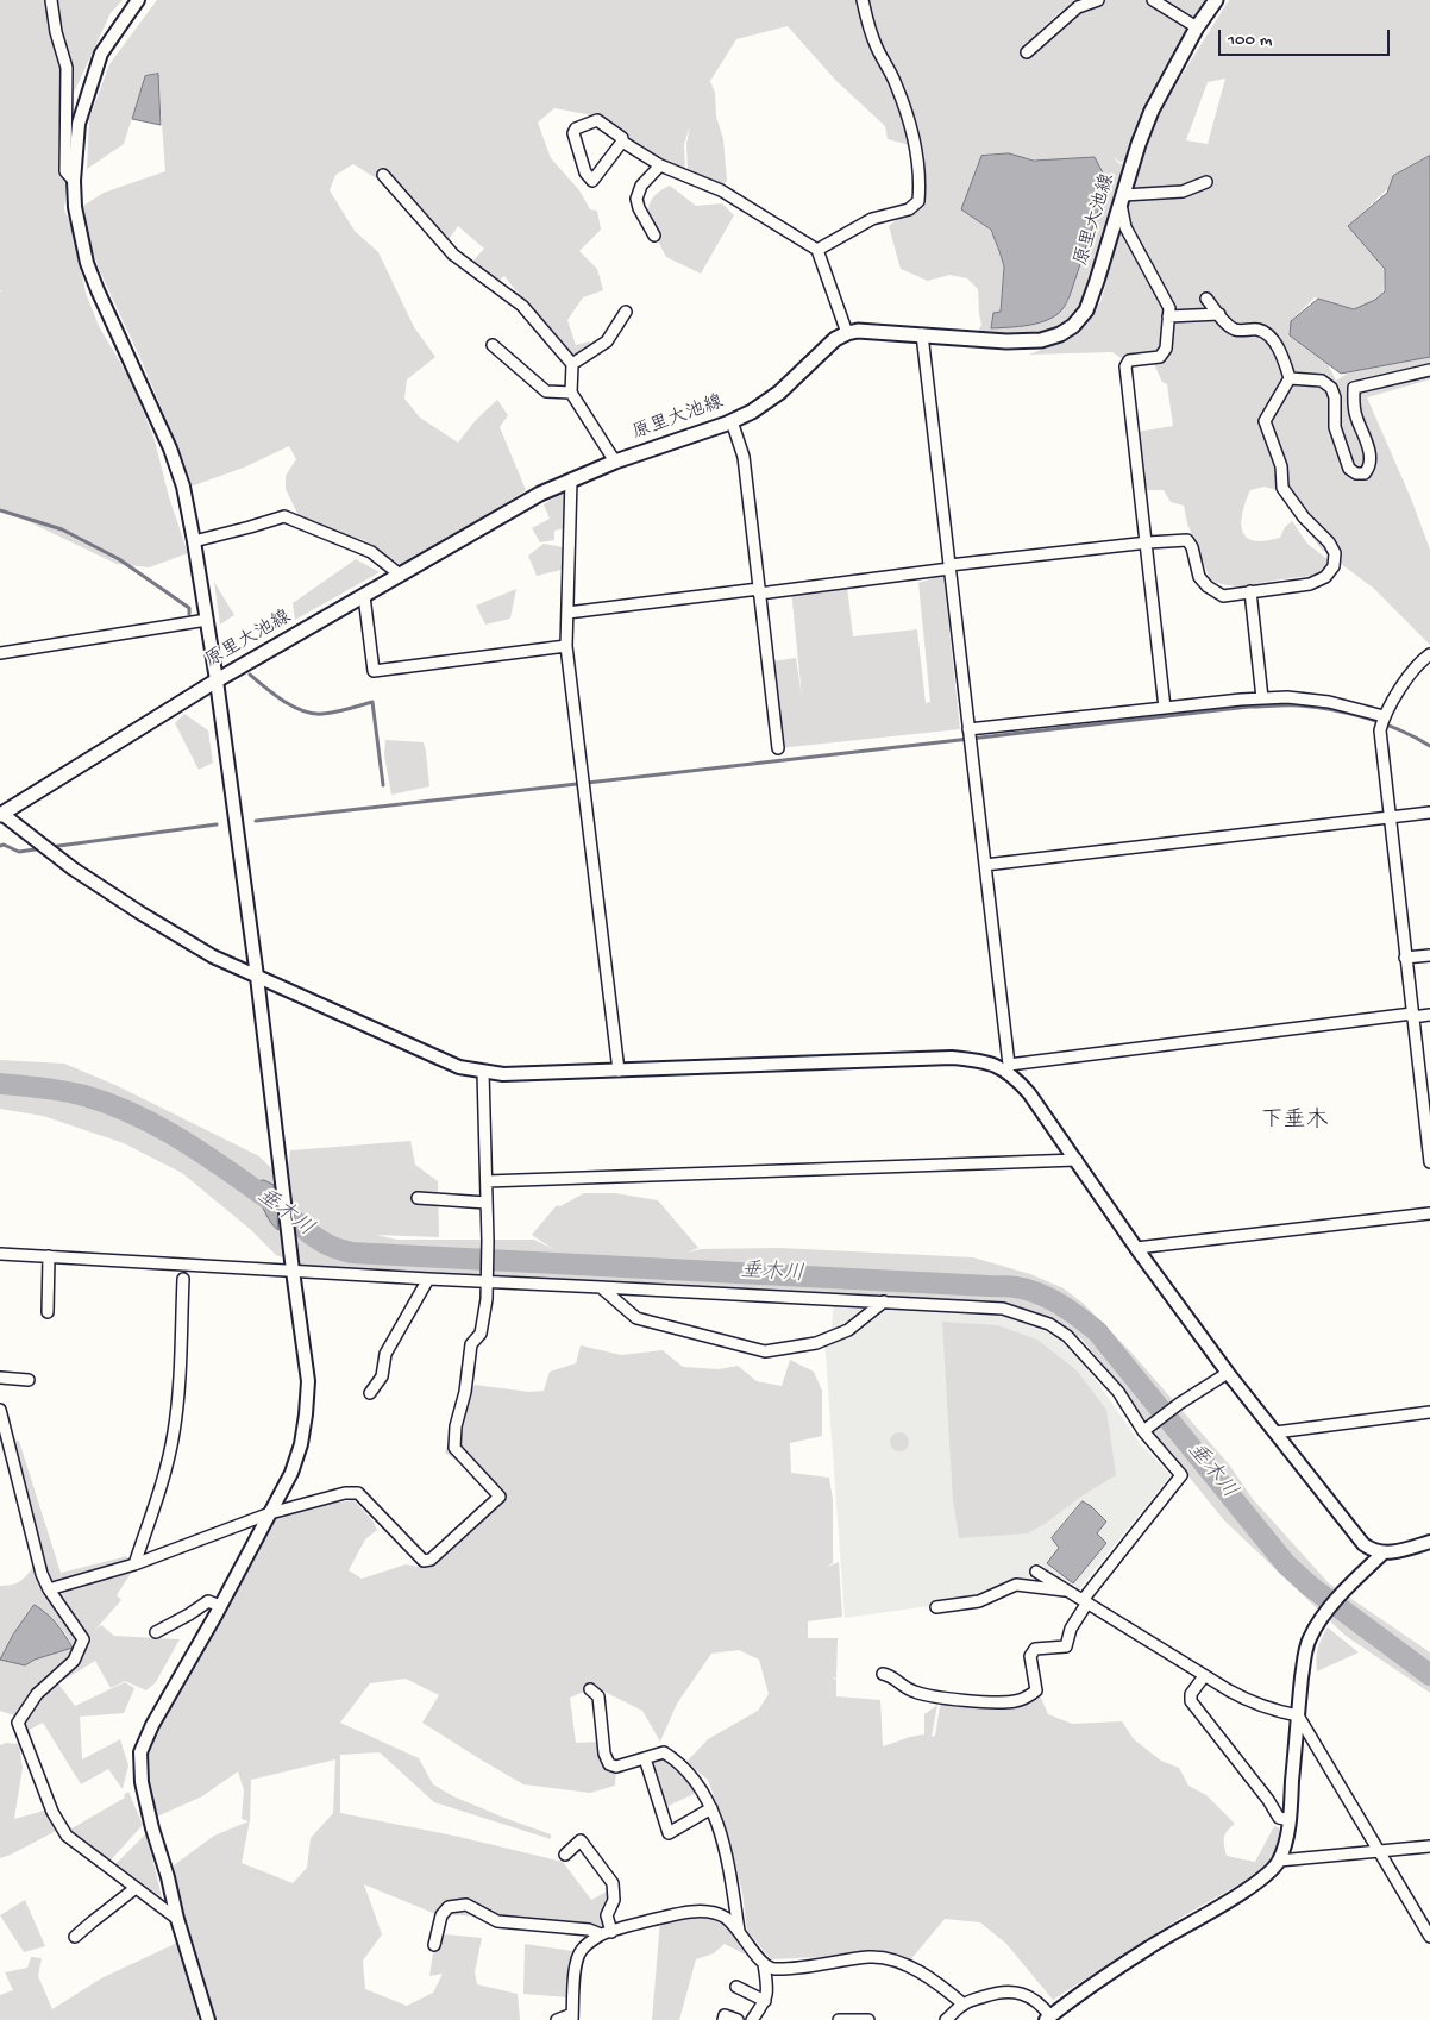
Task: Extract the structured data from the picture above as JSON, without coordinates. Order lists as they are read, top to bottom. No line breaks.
{"streets":{"main road":["原里大池線"]},"districts":["下垂木"],"water":["垂木川"],"scale_bar":"100 m"}
